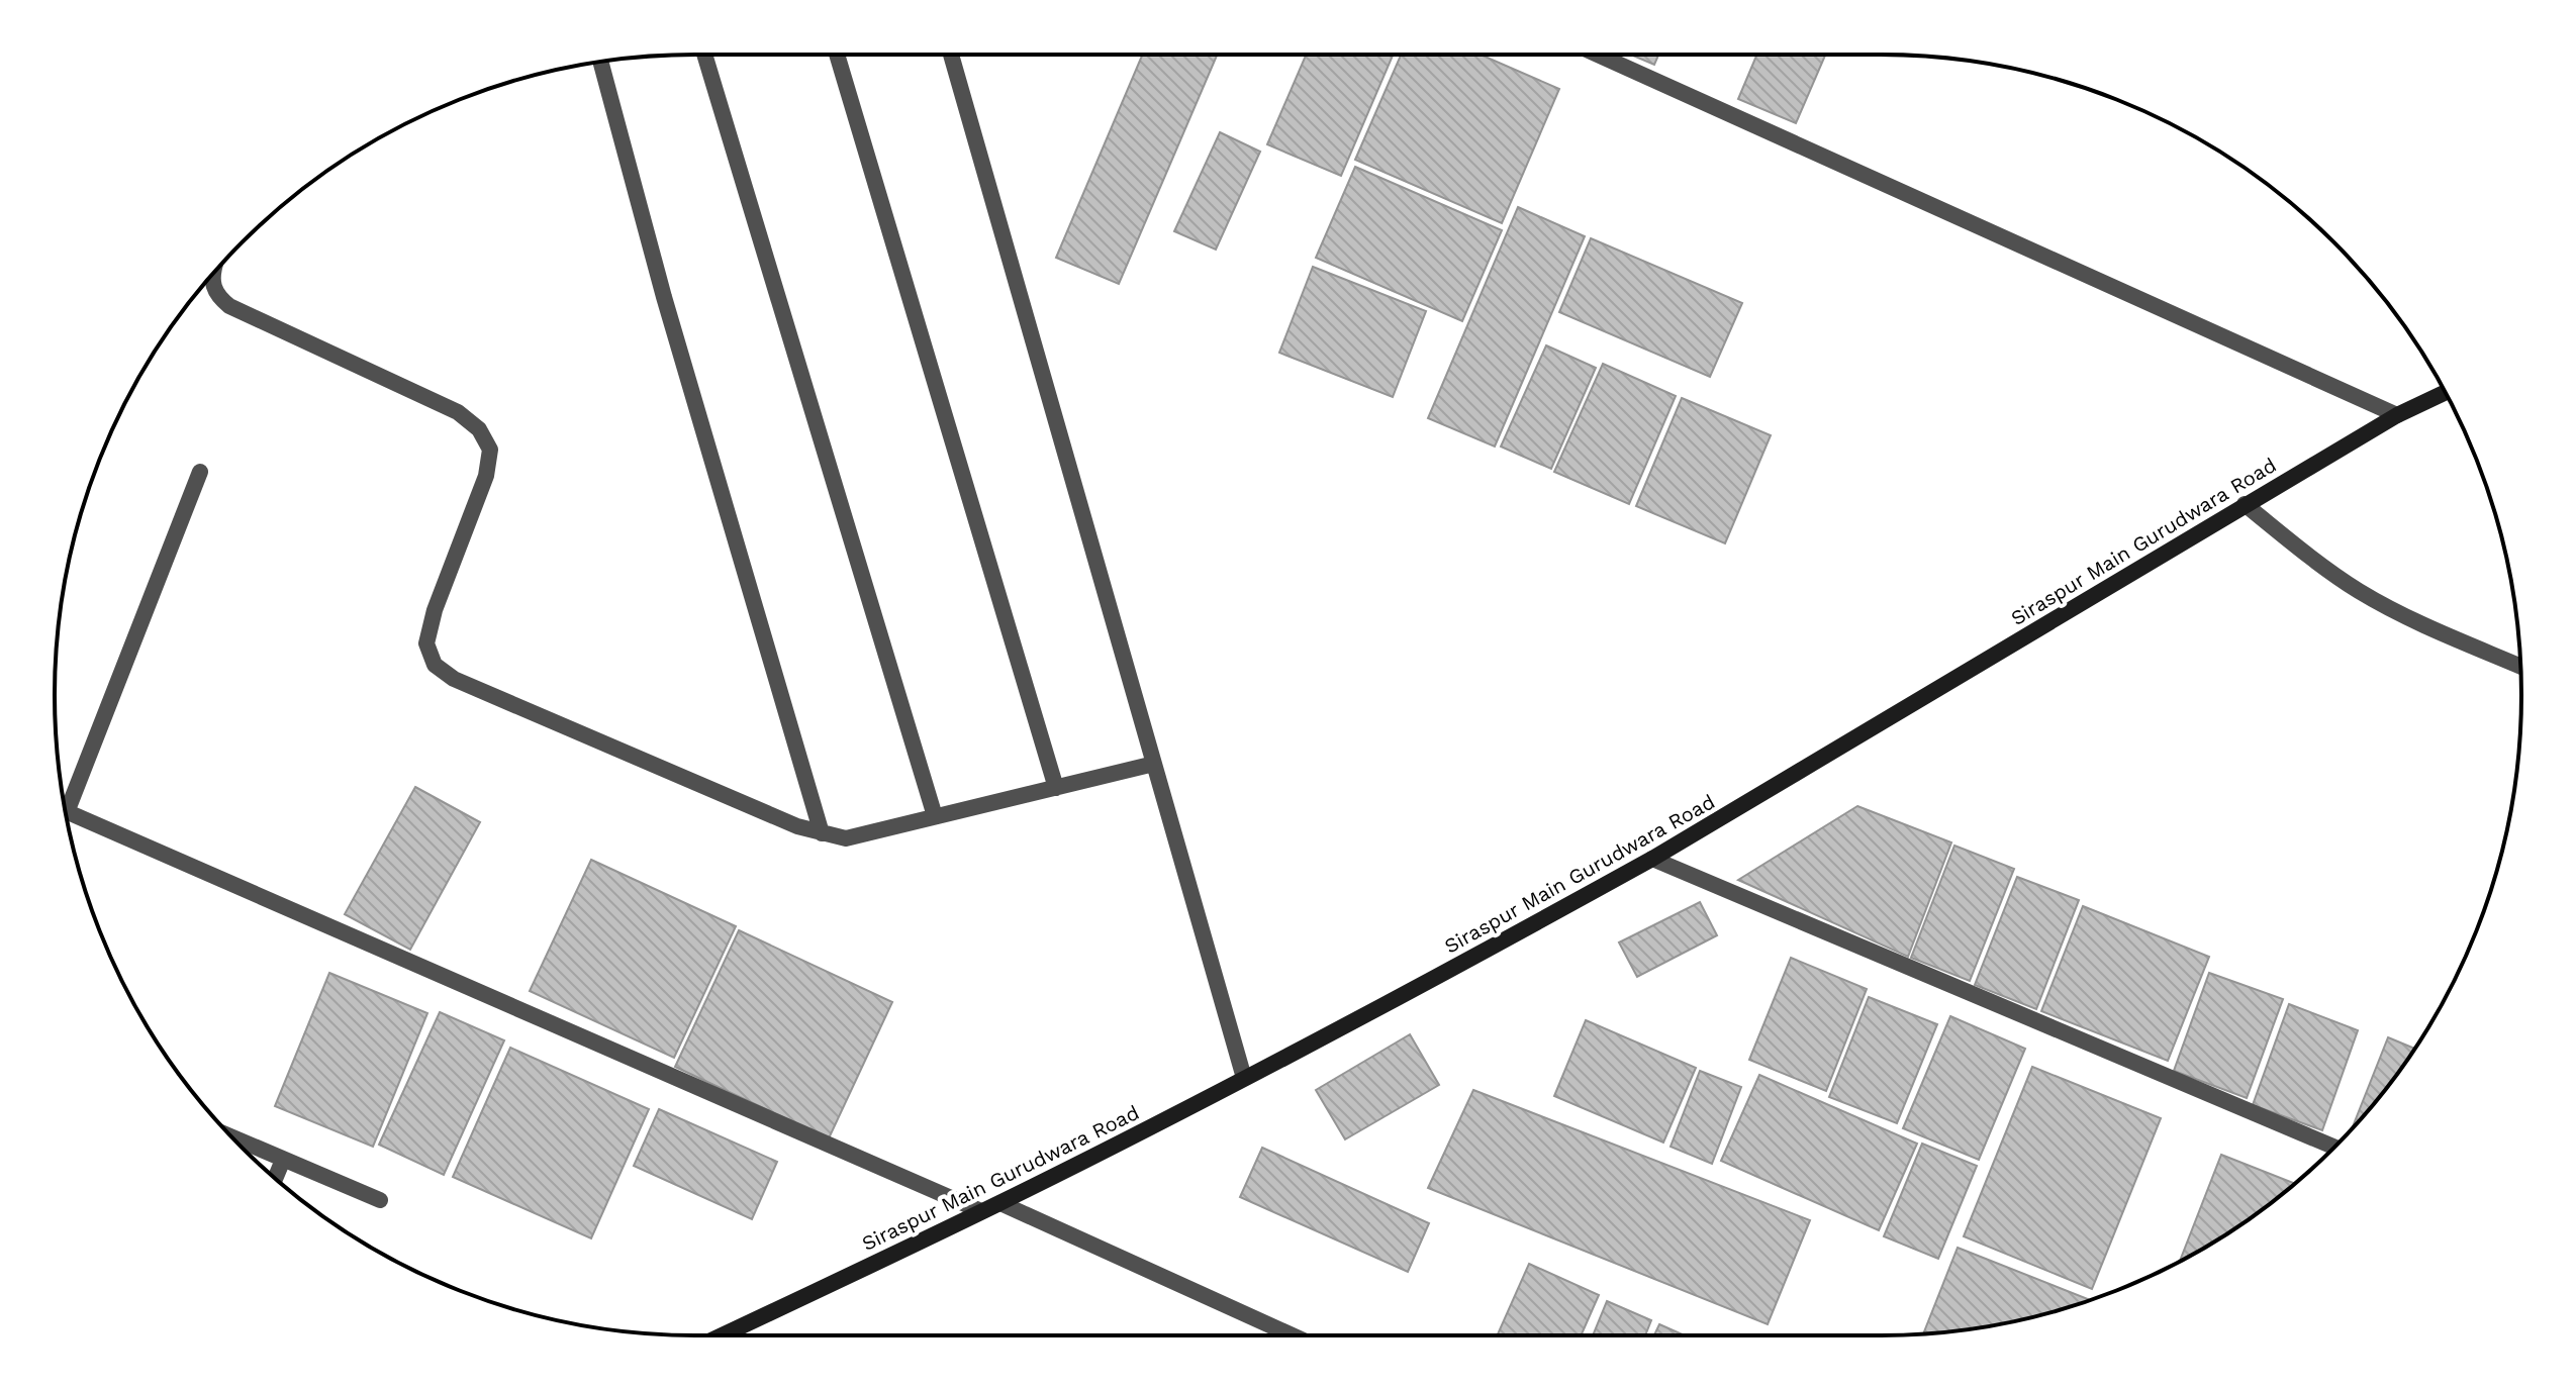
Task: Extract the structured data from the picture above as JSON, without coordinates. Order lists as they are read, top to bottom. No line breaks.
{"streets":{"street":["Siraspur Main Gurudwara Road"]}}
